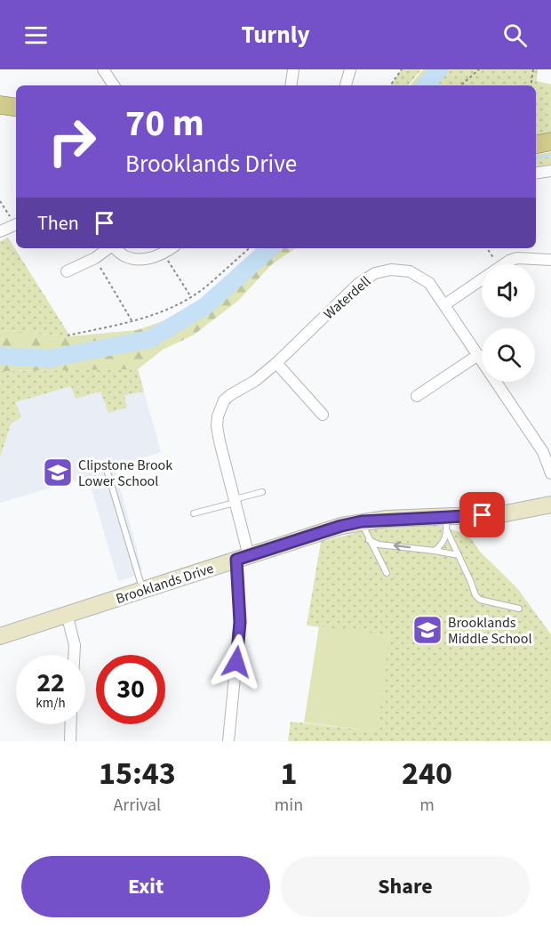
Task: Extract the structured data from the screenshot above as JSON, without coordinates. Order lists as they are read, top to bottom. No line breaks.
{"streets":{"street":["Waterdell","Brooklands Drive"]},"crossings":[["Waterdell","Brooklands Drive"]],"places":{"school or university":["Clipstone Brook Lower School","Brooklands Middle School"]},"page":{"header":"Turnly","turn":["70 m","Brooklands Drive"],"then":"Then","speed":"22 km/h","limit":"30","eta":["15:43","Arrival","1","min","240","m"],"buttons":["Exit","Share"]}}
